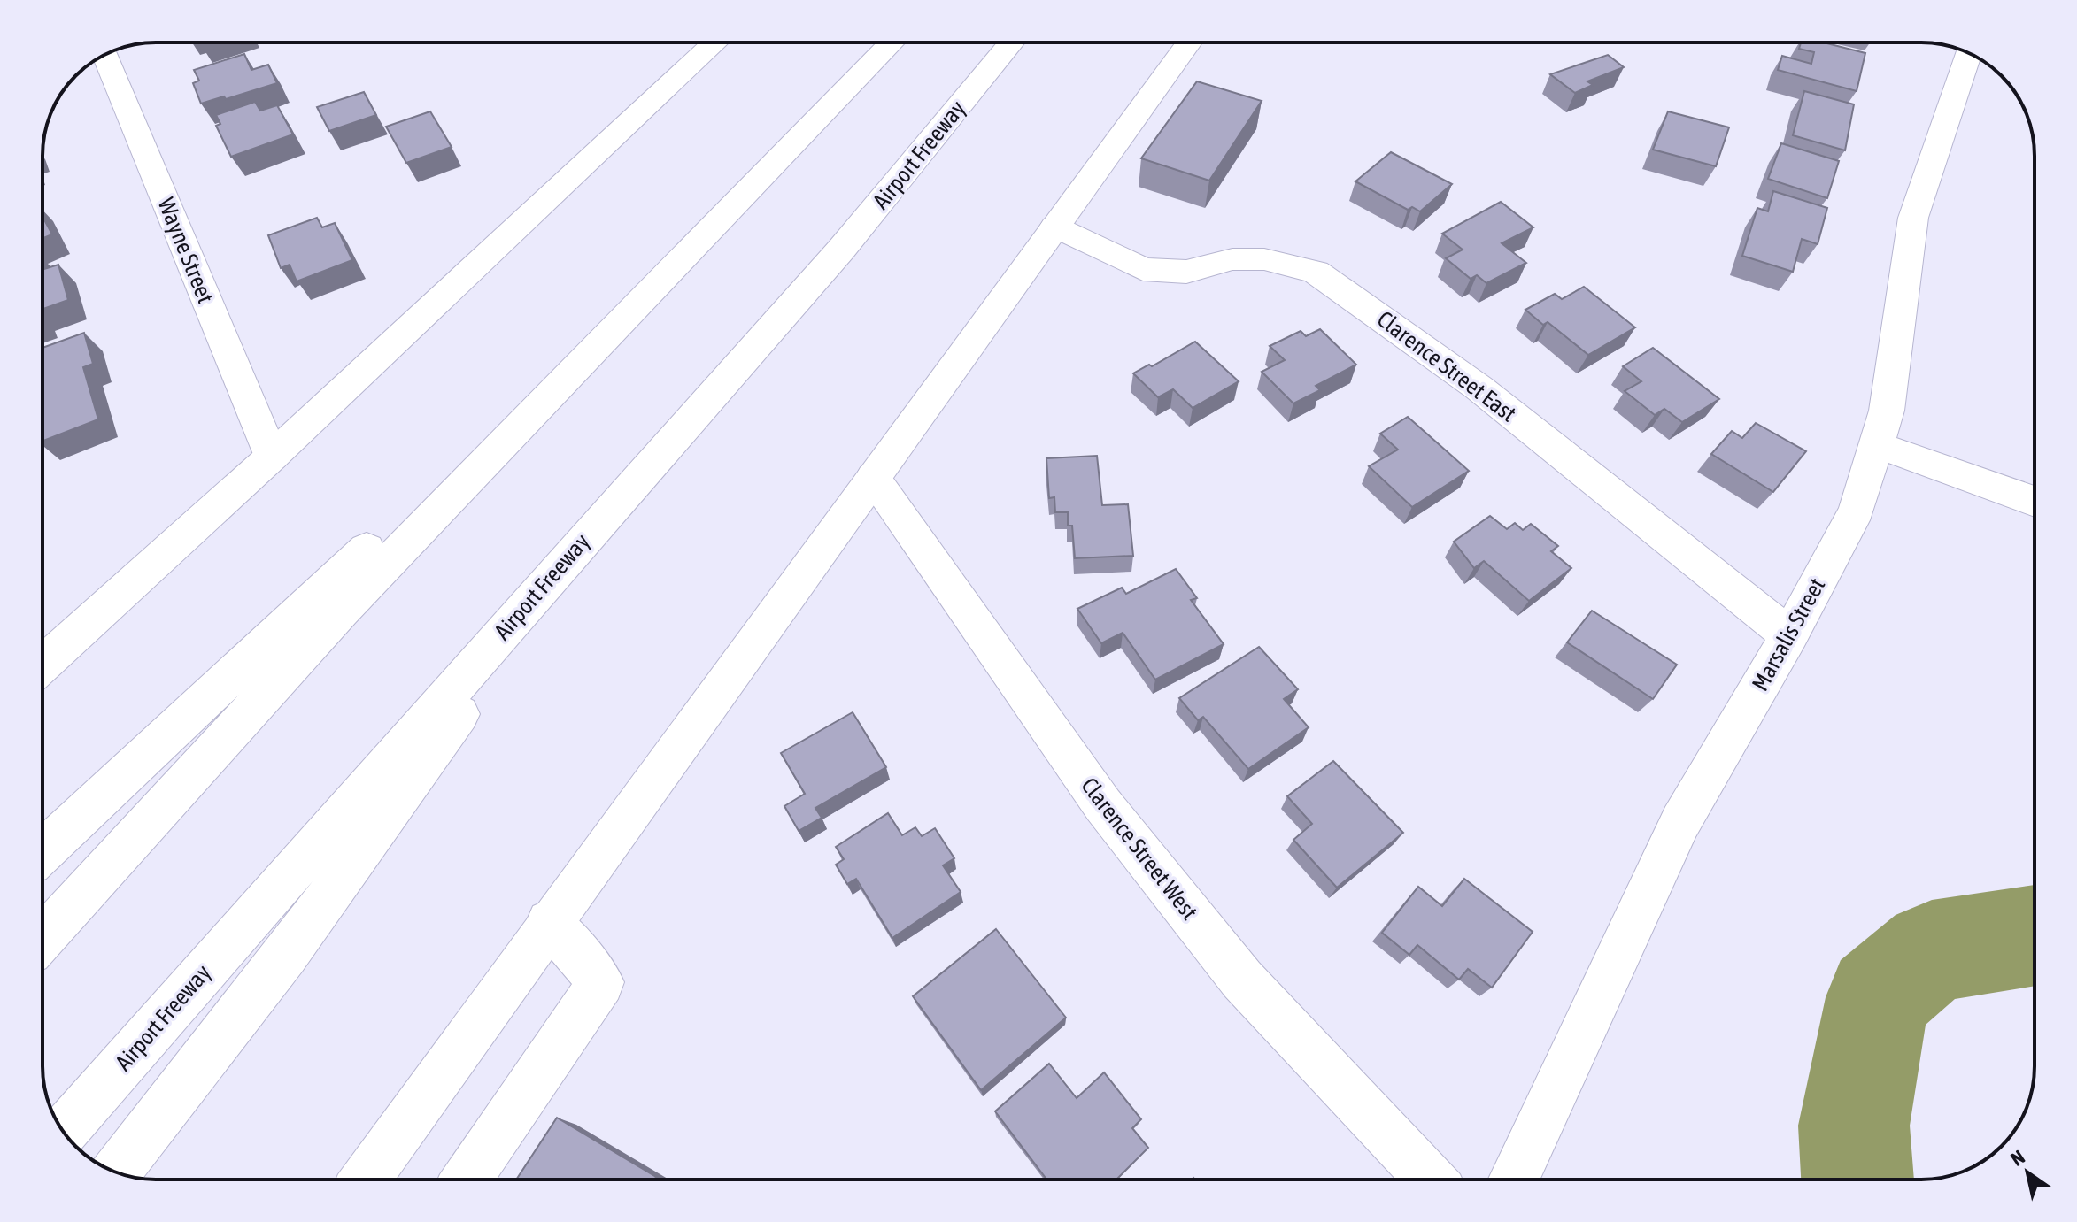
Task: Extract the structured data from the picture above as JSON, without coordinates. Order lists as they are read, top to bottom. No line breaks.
{"streets":{"main road":["Airport Freeway","Wayne Street","Clarence Street East","Marsalis Street","Clarence Street West"]},"crossings":[["Clarence Street East","Marsalis Street"]],"north":"top left"}
